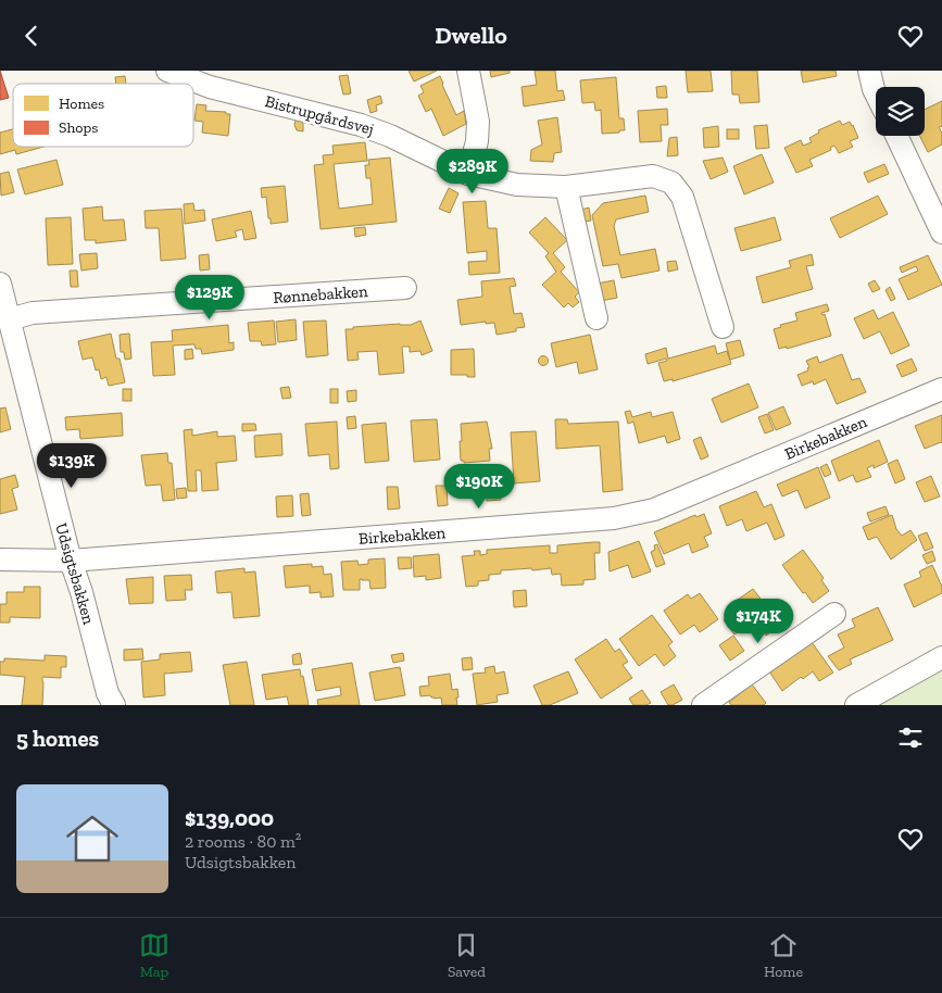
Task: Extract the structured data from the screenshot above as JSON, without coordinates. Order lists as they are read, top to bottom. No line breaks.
{"streets":{"street":["Bistrupgårdsvej","Rønnebakken","Birkebakken","Udsigtsbakken"]},"crossings":[["Rønnebakken","Udsigtsbakken"],["Birkebakken","Udsigtsbakken"]],"legend":["Homes","Shops"],"page":{"header":"Dwello","price":["$289K","$129K","$139K","$190K","$174K"],"heading":"5 homes","list":[{"name":"$139,000","note":"2 rooms · 80 m² · Udsigtsbakken"}],"tabs":["Map","Saved","Home"]}}
